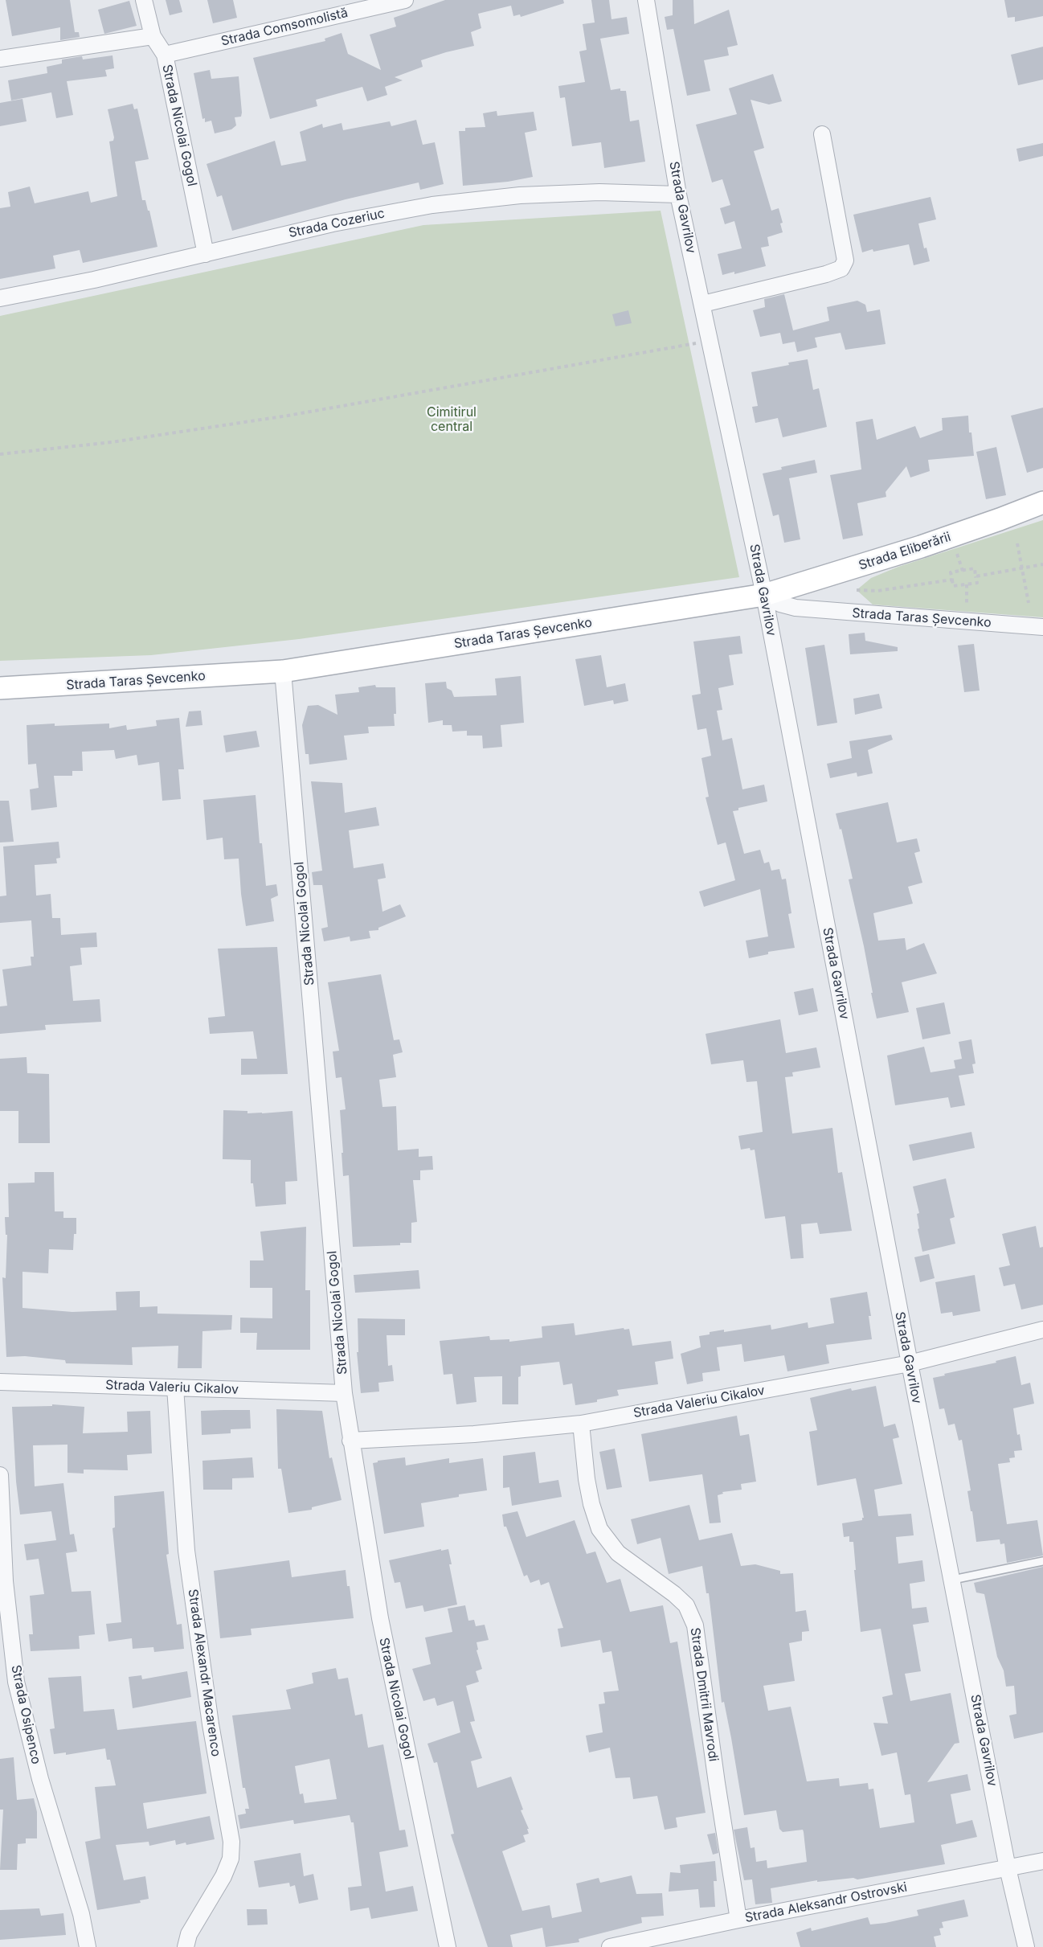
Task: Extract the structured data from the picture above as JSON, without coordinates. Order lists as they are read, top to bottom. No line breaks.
{"streets":{"main road":["Strada Eliberării","Strada Taras Șevcenko"],"street":["Strada Comsomolistă","Strada Nicolai Gogol","Strada Gavrilov","Strada Cozeriuc","Strada Valeriu Cikalov","Strada Alexandr Macarenco","Strada Dmitrii Mavrodi","Strada Osipenco","Strada Aleksandr Ostrovski"]},"crossings":[["Strada Comsomolistă","Strada Nicolai Gogol"],["Strada Nicolai Gogol","Strada Cozeriuc"],["Strada Nicolai Gogol","Strada Taras Șevcenko"],["Strada Nicolai Gogol","Strada Valeriu Cikalov"],["Strada Gavrilov","Strada Cozeriuc"],["Strada Gavrilov","Strada Eliberării"],["Strada Gavrilov","Strada Taras Șevcenko"],["Strada Gavrilov","Strada Valeriu Cikalov"],["Strada Gavrilov","Strada Aleksandr Ostrovski"],["Strada Eliberării","Strada Taras Șevcenko"],["Strada Valeriu Cikalov","Strada Alexandr Macarenco"],["Strada Valeriu Cikalov","Strada Dmitrii Mavrodi"],["Strada Dmitrii Mavrodi","Strada Aleksandr Ostrovski"]],"parks":["Cimitirul central"]}
